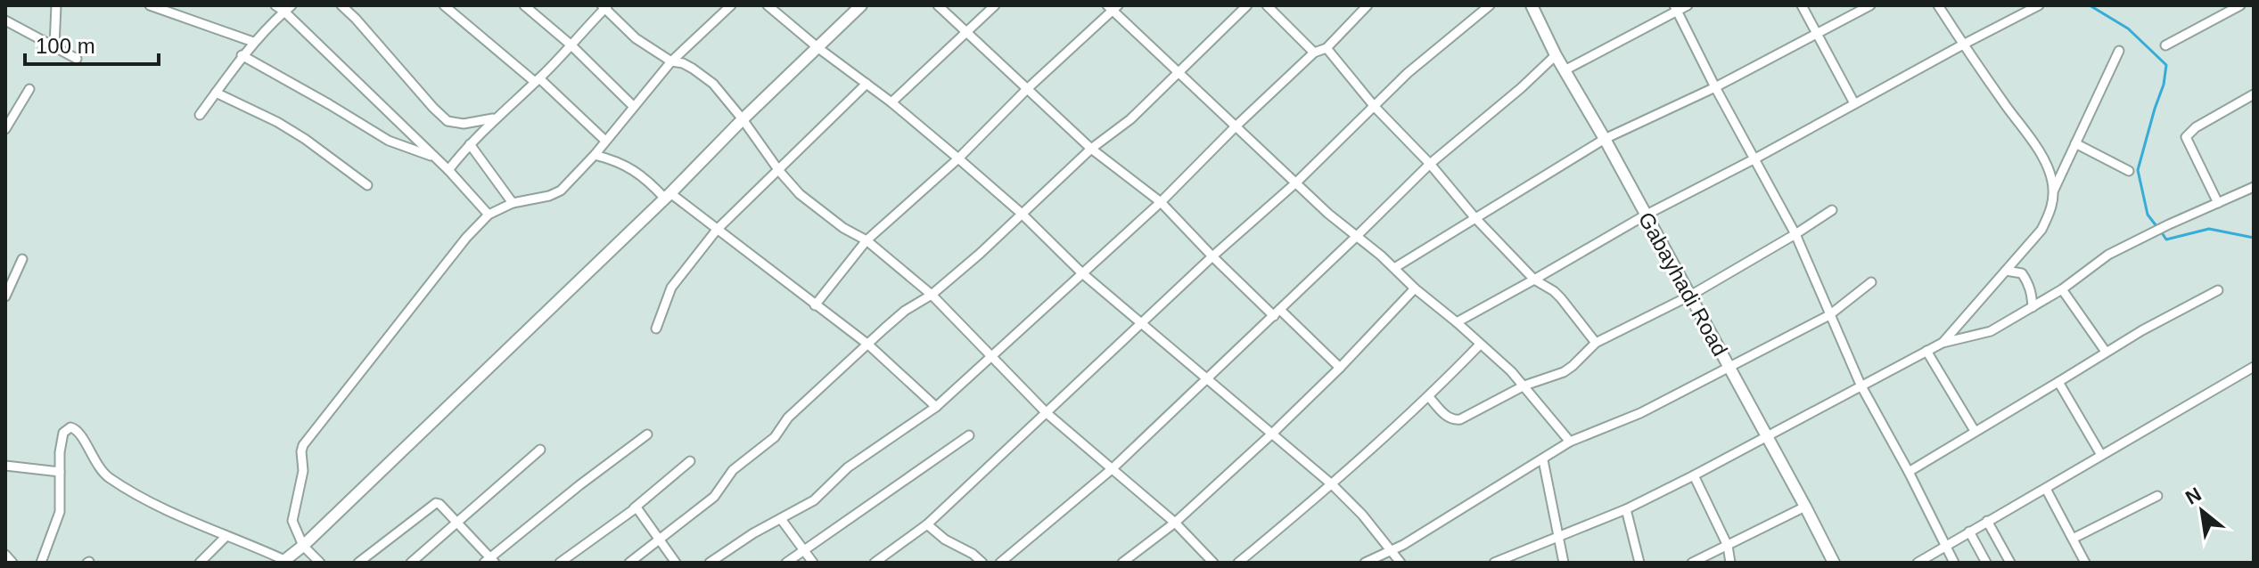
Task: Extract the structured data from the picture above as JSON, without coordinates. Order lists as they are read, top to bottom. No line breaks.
{"streets":{"street":["Gabayhadi Road"]},"scale_bar":"100 m","north":"top left"}
